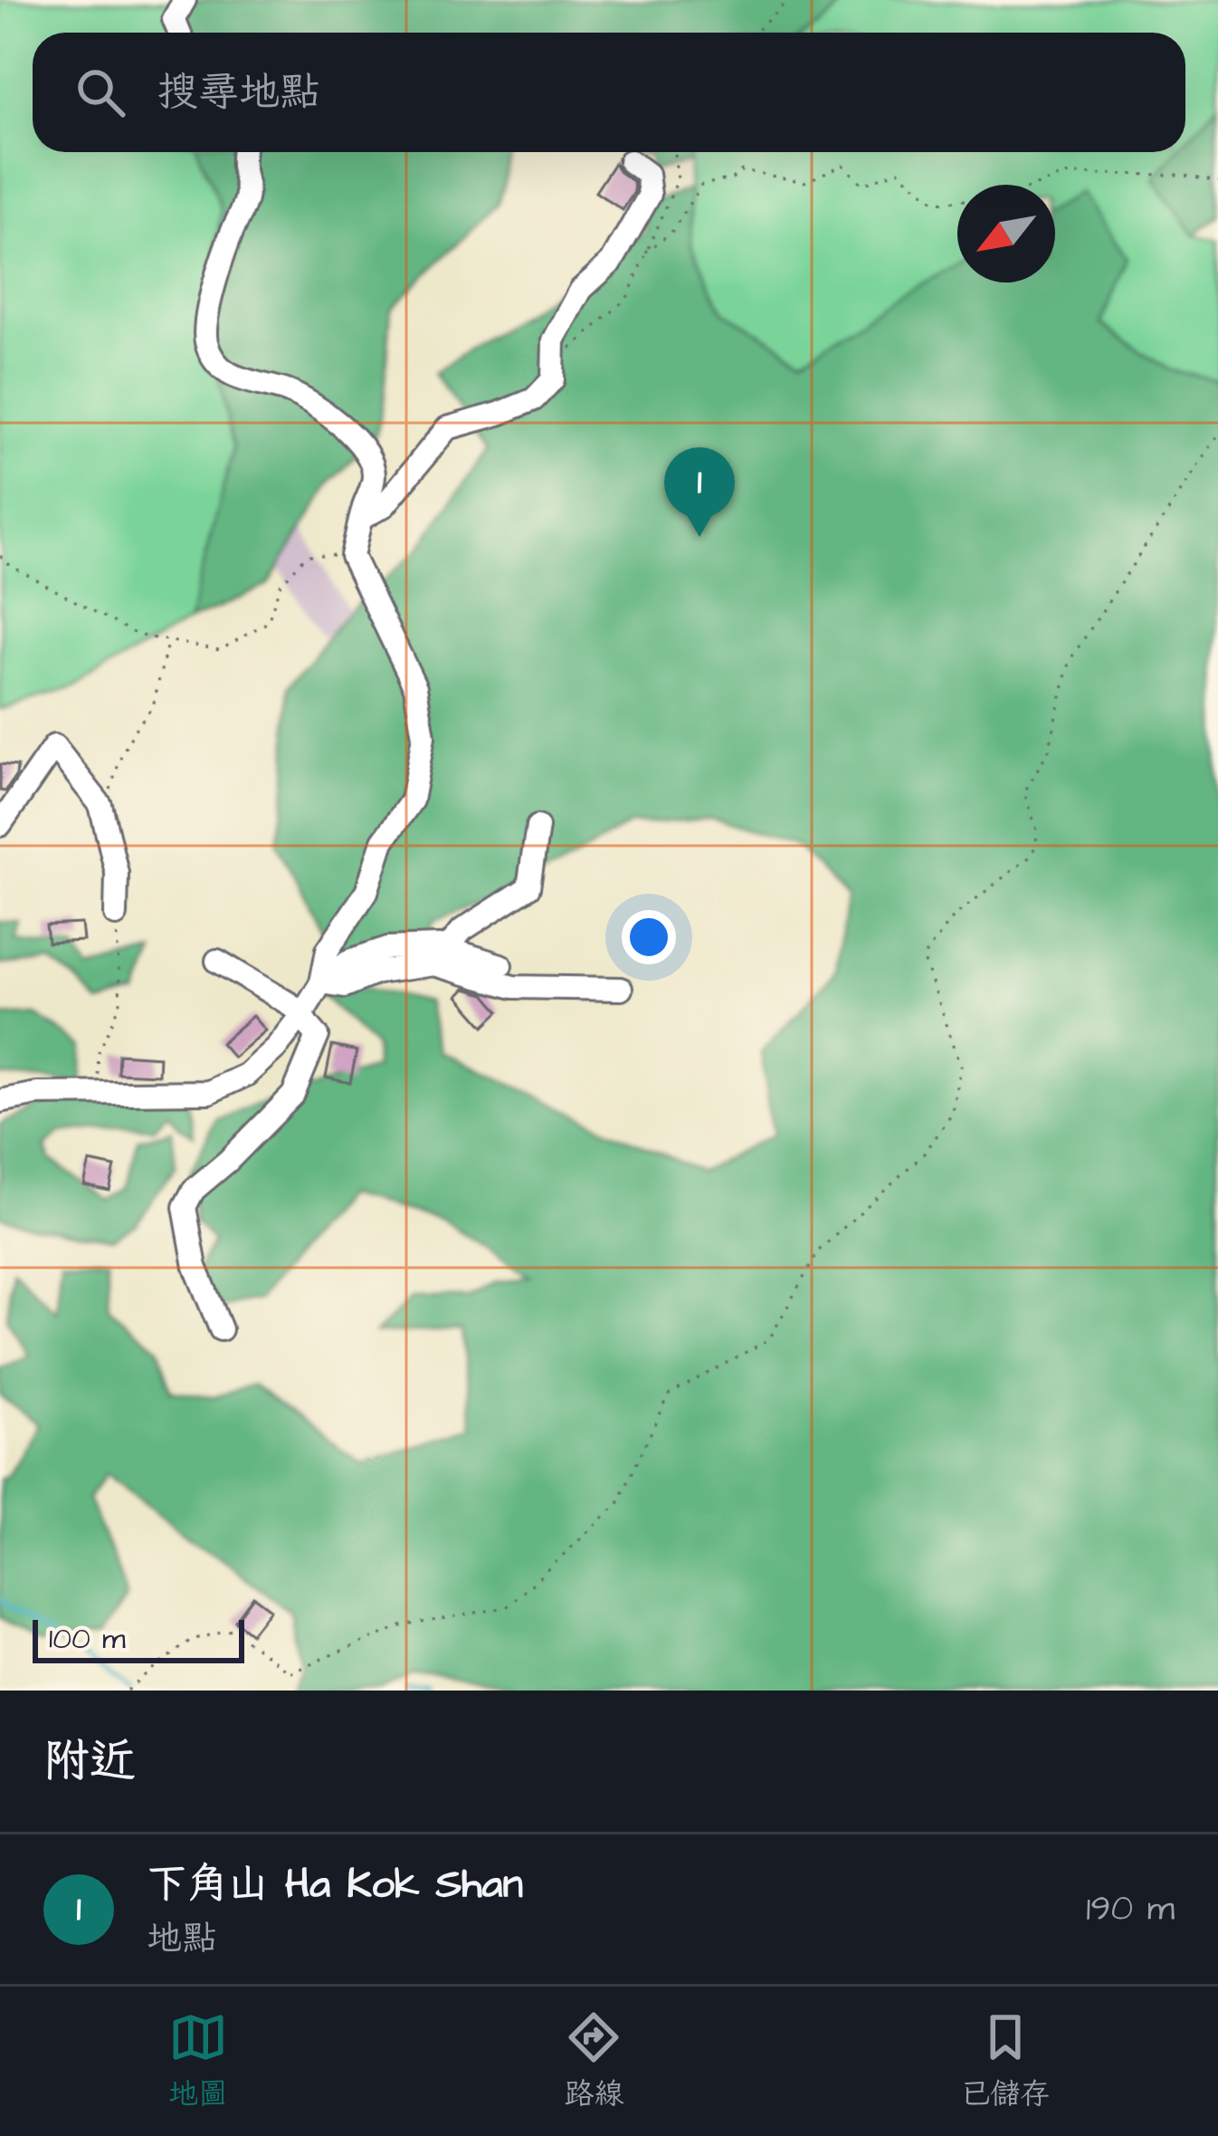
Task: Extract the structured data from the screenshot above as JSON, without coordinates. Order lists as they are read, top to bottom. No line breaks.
{"scale_bar":"100 m","north":"bottom left","page":{"search":"搜尋地點","pins":"1","scale":"100 m","heading":"附近","list":[{"mark":"1","name":"下角山 Ha Kok Shan","note":"地點","value":"190 m"}],"nav":["地圖","路線","已儲存"]}}
